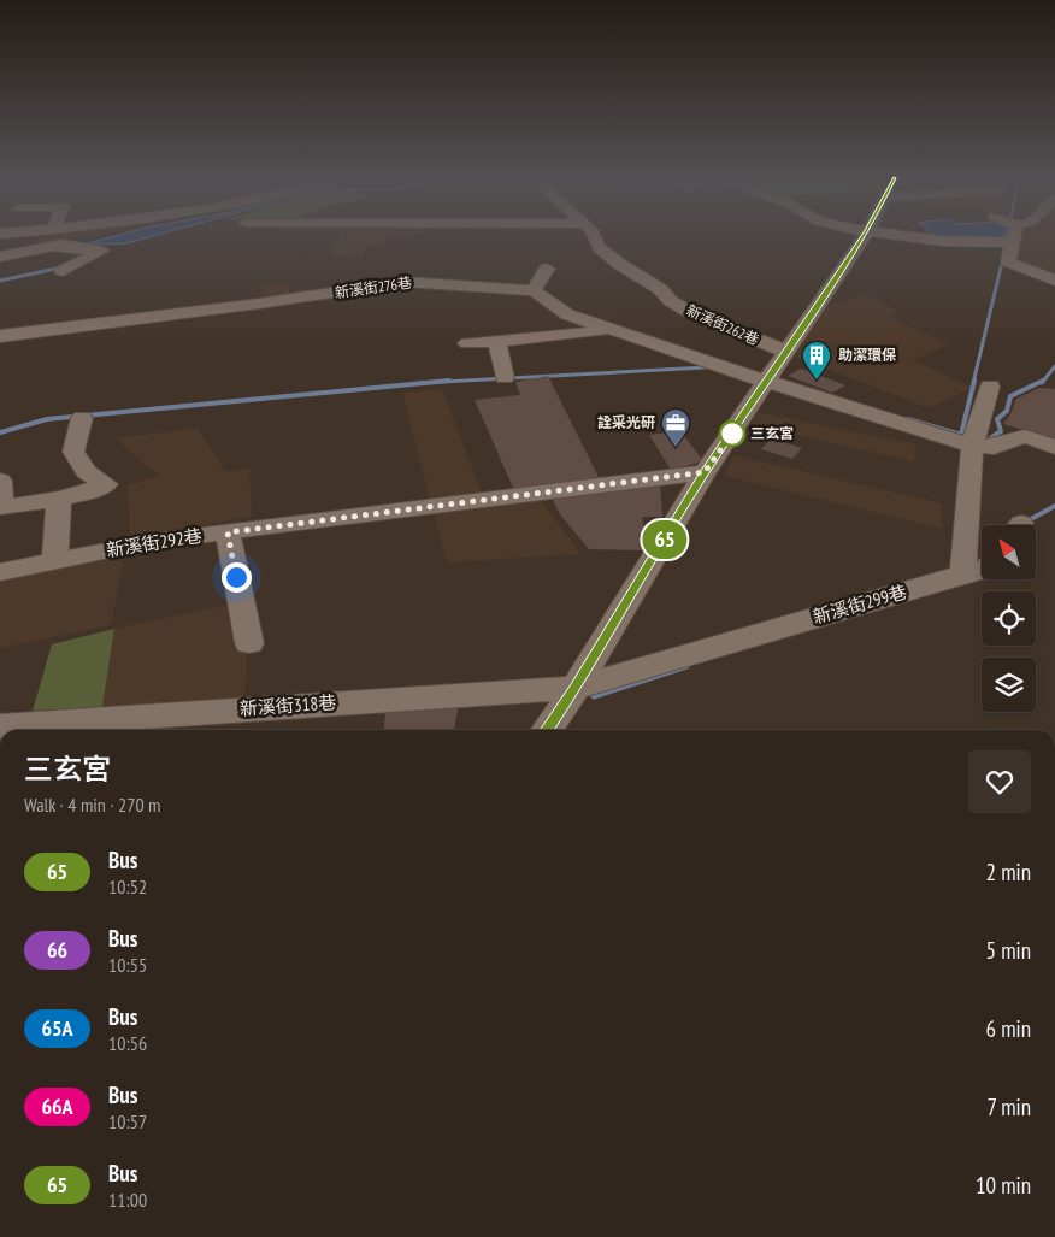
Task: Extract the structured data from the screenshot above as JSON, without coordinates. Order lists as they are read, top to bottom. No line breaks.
{"streets":{"street":["新溪街276巷","新溪街262巷","新溪街292巷","新溪街299巷","新溪街318巷"]},"crossings":[["新溪街299巷","新溪街318巷"]],"places":{"building":["助潔環保"],"other":["三玄宮"],"office":["詮采光研"]},"lines":["bus line 65"],"north":"top left","page":{"on_map":"65","heading":["三玄宮","Walk · 4 min · 270 m"],"list":[{"mark":"65","name":"Bus","note":"10:52","value":"2 min"},{"mark":"66","name":"Bus","note":"10:55","value":"5 min"},{"mark":"65A","name":"Bus","note":"10:56","value":"6 min"},{"mark":"66A","name":"Bus","note":"10:57","value":"7 min"},{"mark":"65","name":"Bus","note":"11:00","value":"10 min"}]}}
